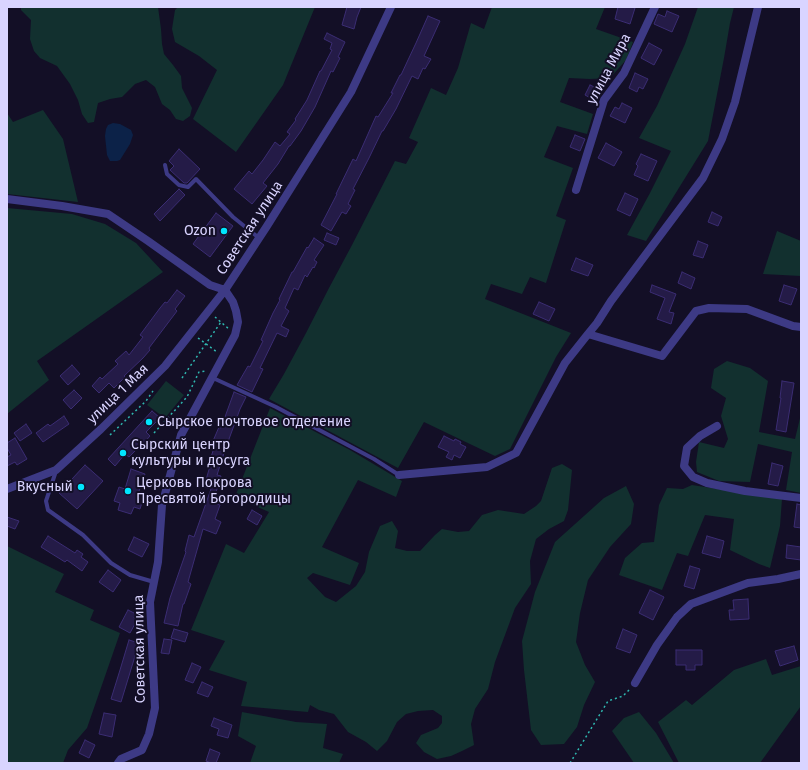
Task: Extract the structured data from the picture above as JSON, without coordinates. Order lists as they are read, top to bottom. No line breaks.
{"streets":{"street":["улица Мира","Советская улица","улица 1 Мая"]},"crossings":[["Советская улица","улица 1 Мая"]],"places":["Ozon","Сырское почтовое отделение","Сырский центр культуры и досуга","Вкусный","Церковь Покрова Пресвятой Богородицы"]}
